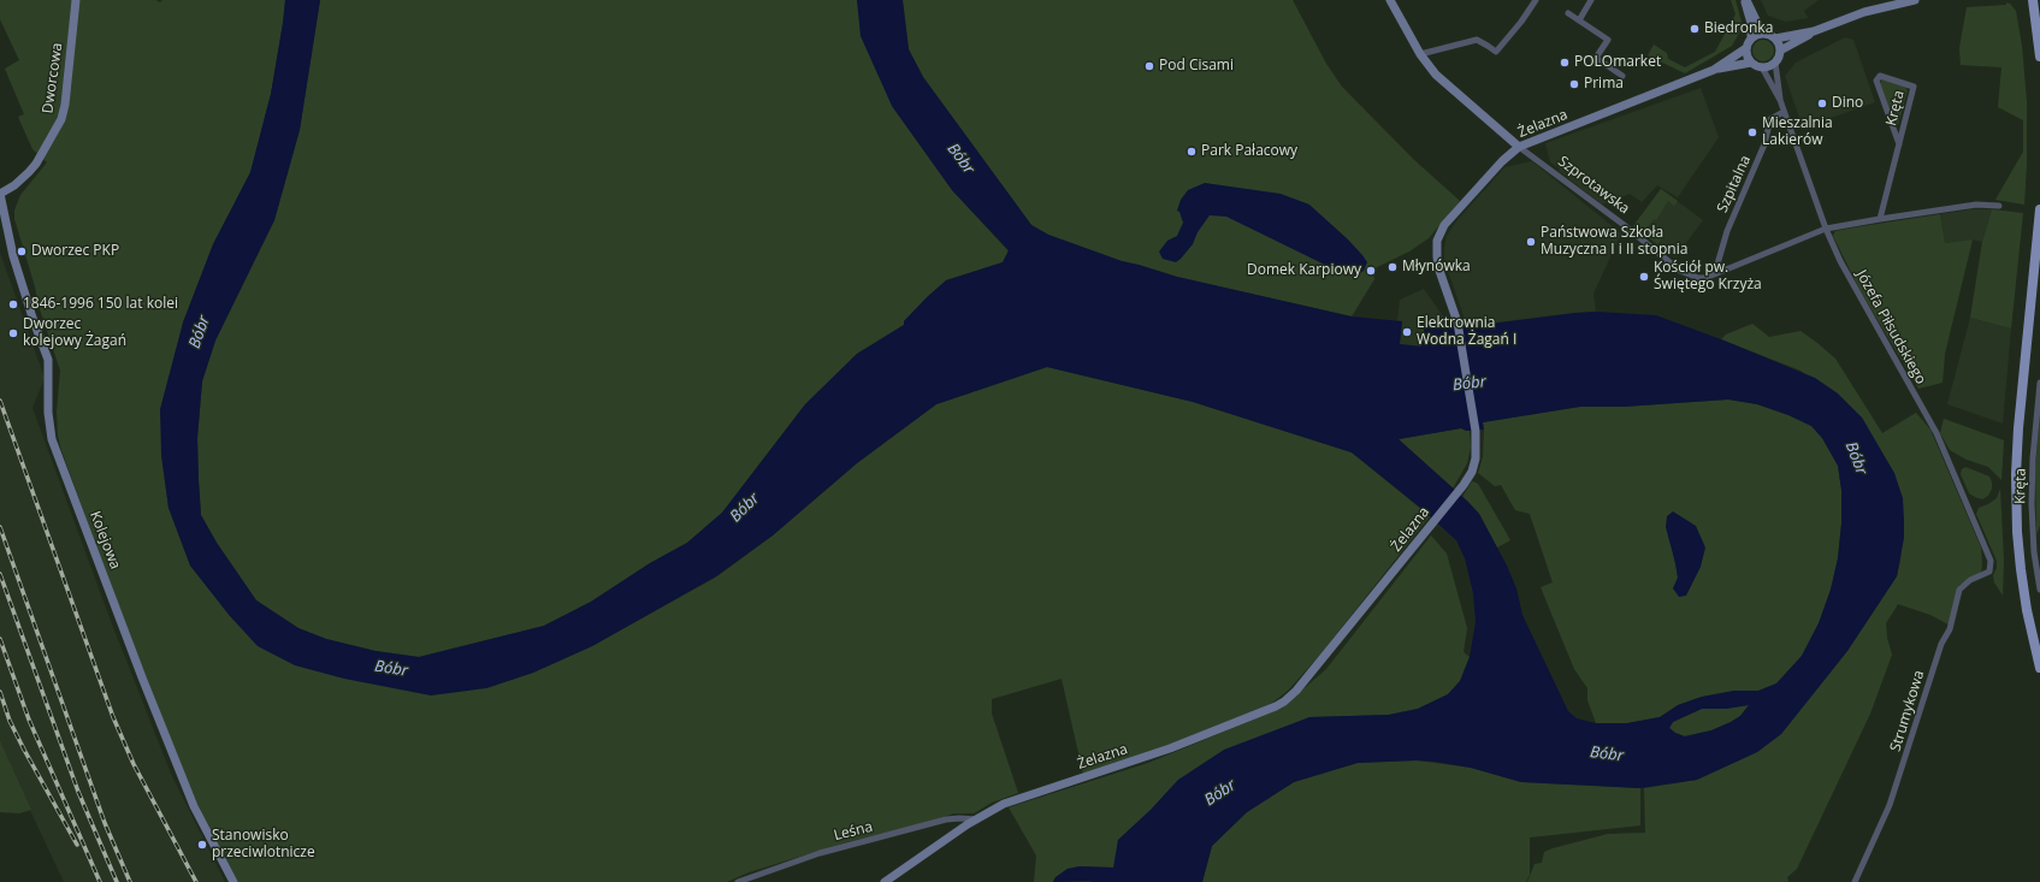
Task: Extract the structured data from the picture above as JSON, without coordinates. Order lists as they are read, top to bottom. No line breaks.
{"streets":{"street":["Dworcowa","Kręta","Żelazna","Szpitalna","Szprotawska","Józefa Piłsudskiego","Kolejowa","Strumykowa","Leśna"]},"crossings":[["Dworcowa","Kolejowa"],["Żelazna","Szprotawska"],["Żelazna","Leśna"],["Szpitalna","Szprotawska"],["Szpitalna","Józefa Piłsudskiego"],["Szprotawska","Józefa Piłsudskiego"],["Józefa Piłsudskiego","Strumykowa"]],"water":["Bóbr"],"places":["Biedronka","POLOmarket","Pod Cisami","Prima","Dino","Mieszalnia Lakierów","Park Pałacowy","Państwowa Szkoła Muzyczna I i II stopnia","Dworzec PKP","Młynówka","Domek Karpiowy","Kościół pw. Świętego Krzyża","1846-1996 150 lat kolei","Elektrownia Wodna Żagań I","Dworzec kolejowy Żagań","Stanowisko przeciwlotnicze"]}
